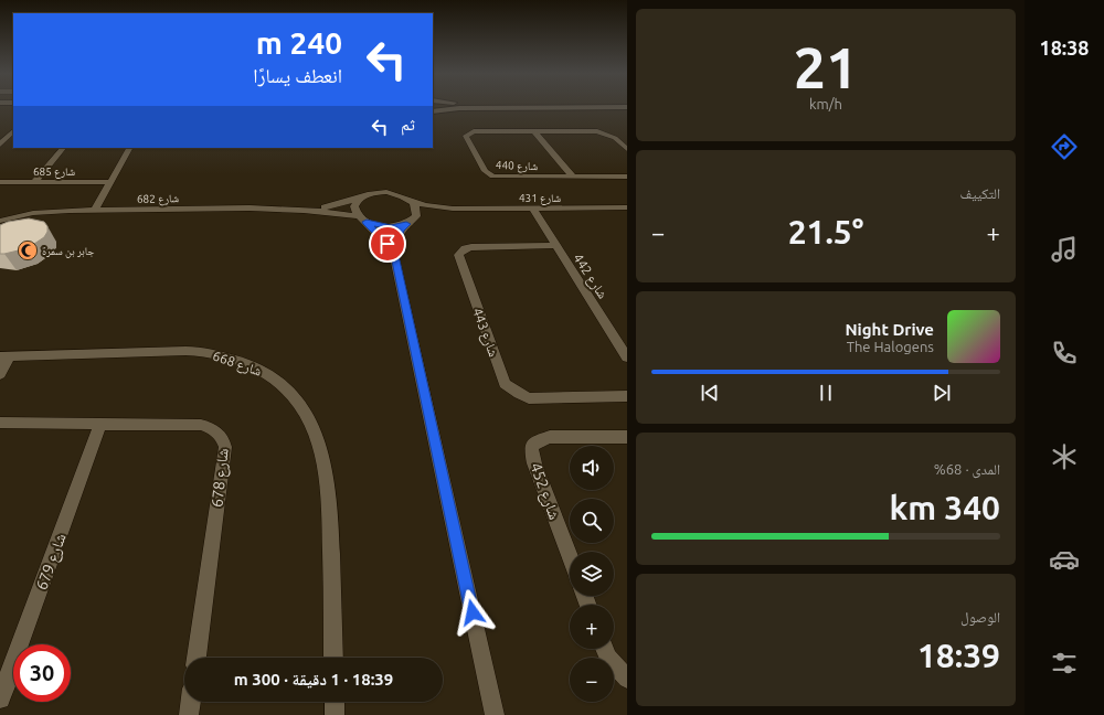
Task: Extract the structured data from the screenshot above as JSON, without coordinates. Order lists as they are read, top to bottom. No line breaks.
{"streets":{"street":["شارع 440","شارع 685","شارع 431","شارع 682","شارع 442","شارع 443","شارع 668","شارع 678","شارع 452","شارع 679"]},"crossings":[["شارع 431","شارع 682"],["شارع 431","شارع 442"],["شارع 442","شارع 443"],["شارع 678","شارع 679"]],"places":{"mosque":["جابر بن سمرة"]},"page":{"tabs":"18:38","tile":[["21","km/h"],"التكييف",["المدى · 68%","340 km"],["الوصول","18:39"]],"turn":["240 m","انعطف يسارًا"],"then":"ثم","heat":["−","21.5°","+"],"song":["Night Drive","The Halogens"],"map_buttons":["+","−"],"limit":"30","trip":"18:39 · 1 دقيقة · 300 m"}}
